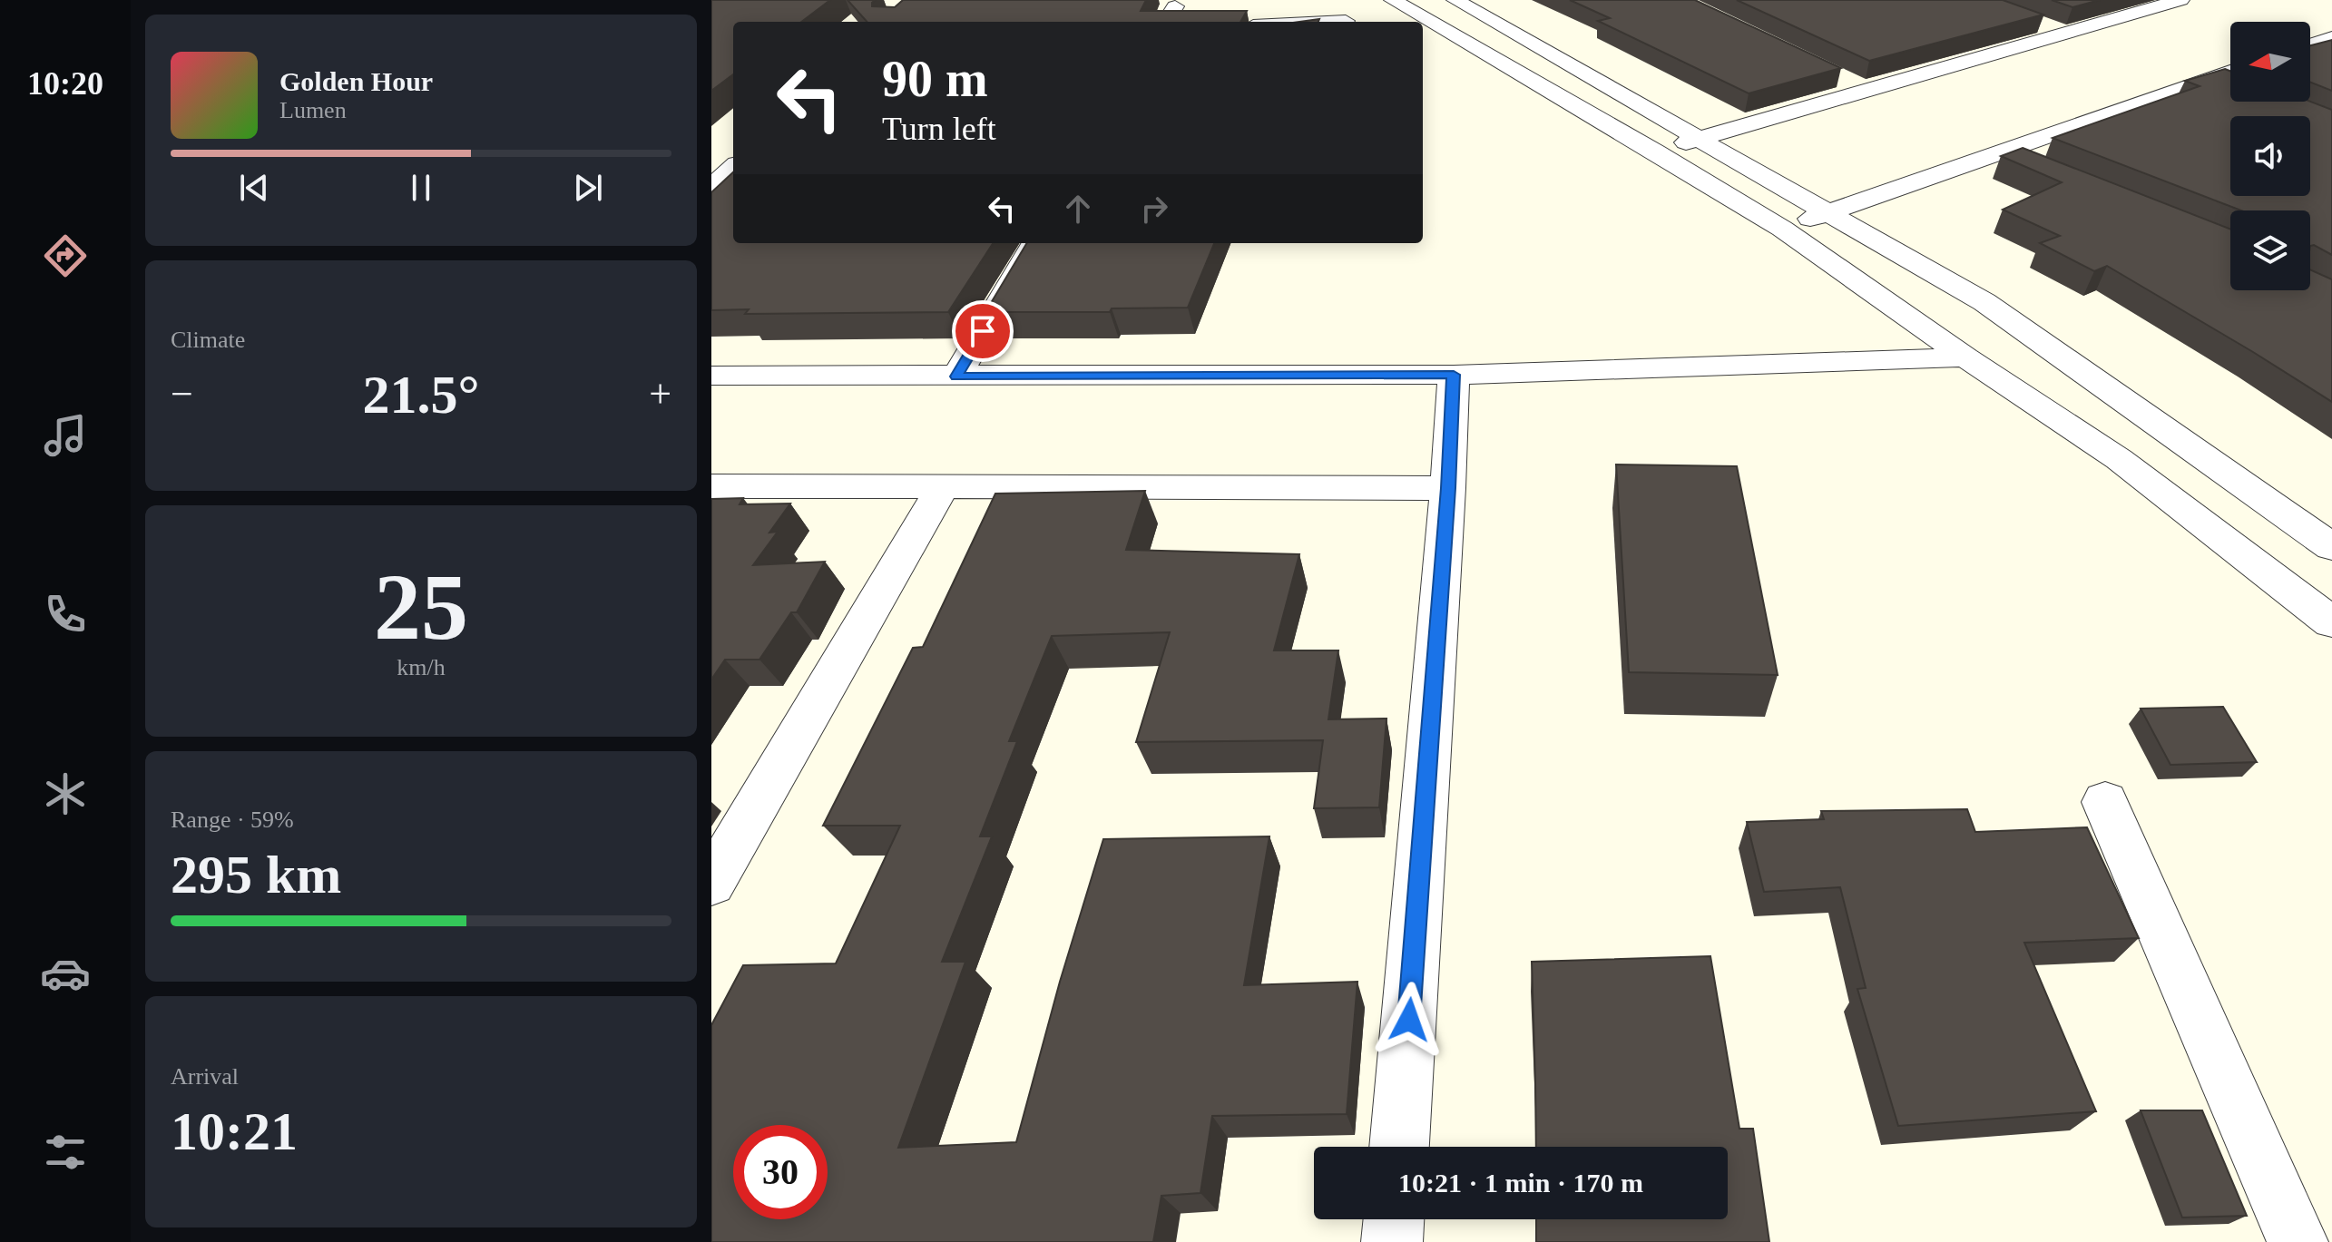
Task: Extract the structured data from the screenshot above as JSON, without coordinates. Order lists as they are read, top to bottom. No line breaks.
{"north":"left","page":{"tabs":"10:20","turn":["90 m","Turn left"],"song":["Golden Hour","Lumen"],"tile":["Climate",["25","km/h"],["Range · 59%","295 km"],["Arrival","10:21"]],"heat":["−","21.5°","+"],"limit":"30","trip":"10:21 · 1 min · 170 m"}}
